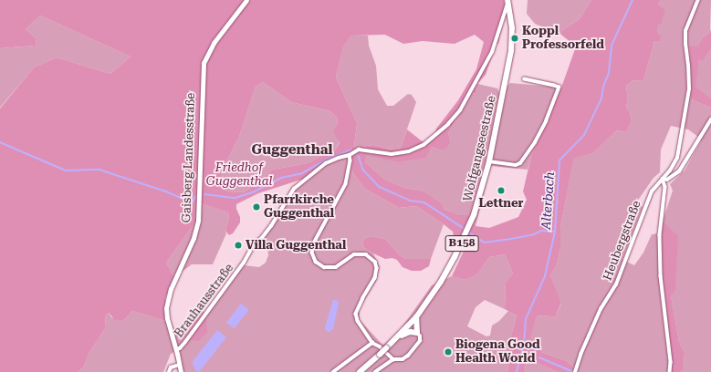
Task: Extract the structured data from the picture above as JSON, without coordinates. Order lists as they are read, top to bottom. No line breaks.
{"streets":{"main road":["Wolfgangseestraße","Gaisberg Landesstraße","B158"],"street":["Heubergstraße","Brauhausstraße"]},"crossings":[["Wolfgangseestraße","Brauhausstraße"],["Gaisberg Landesstraße","Brauhausstraße"]],"districts":["Guggenthal"],"water":["Alterbach"],"parks":["Friedhof Guggenthal"],"places":["Koppl Professorfeld","Lettner","Pfarrkirche Guggenthal","Villa Guggenthal","Biogena Good Health World"]}
